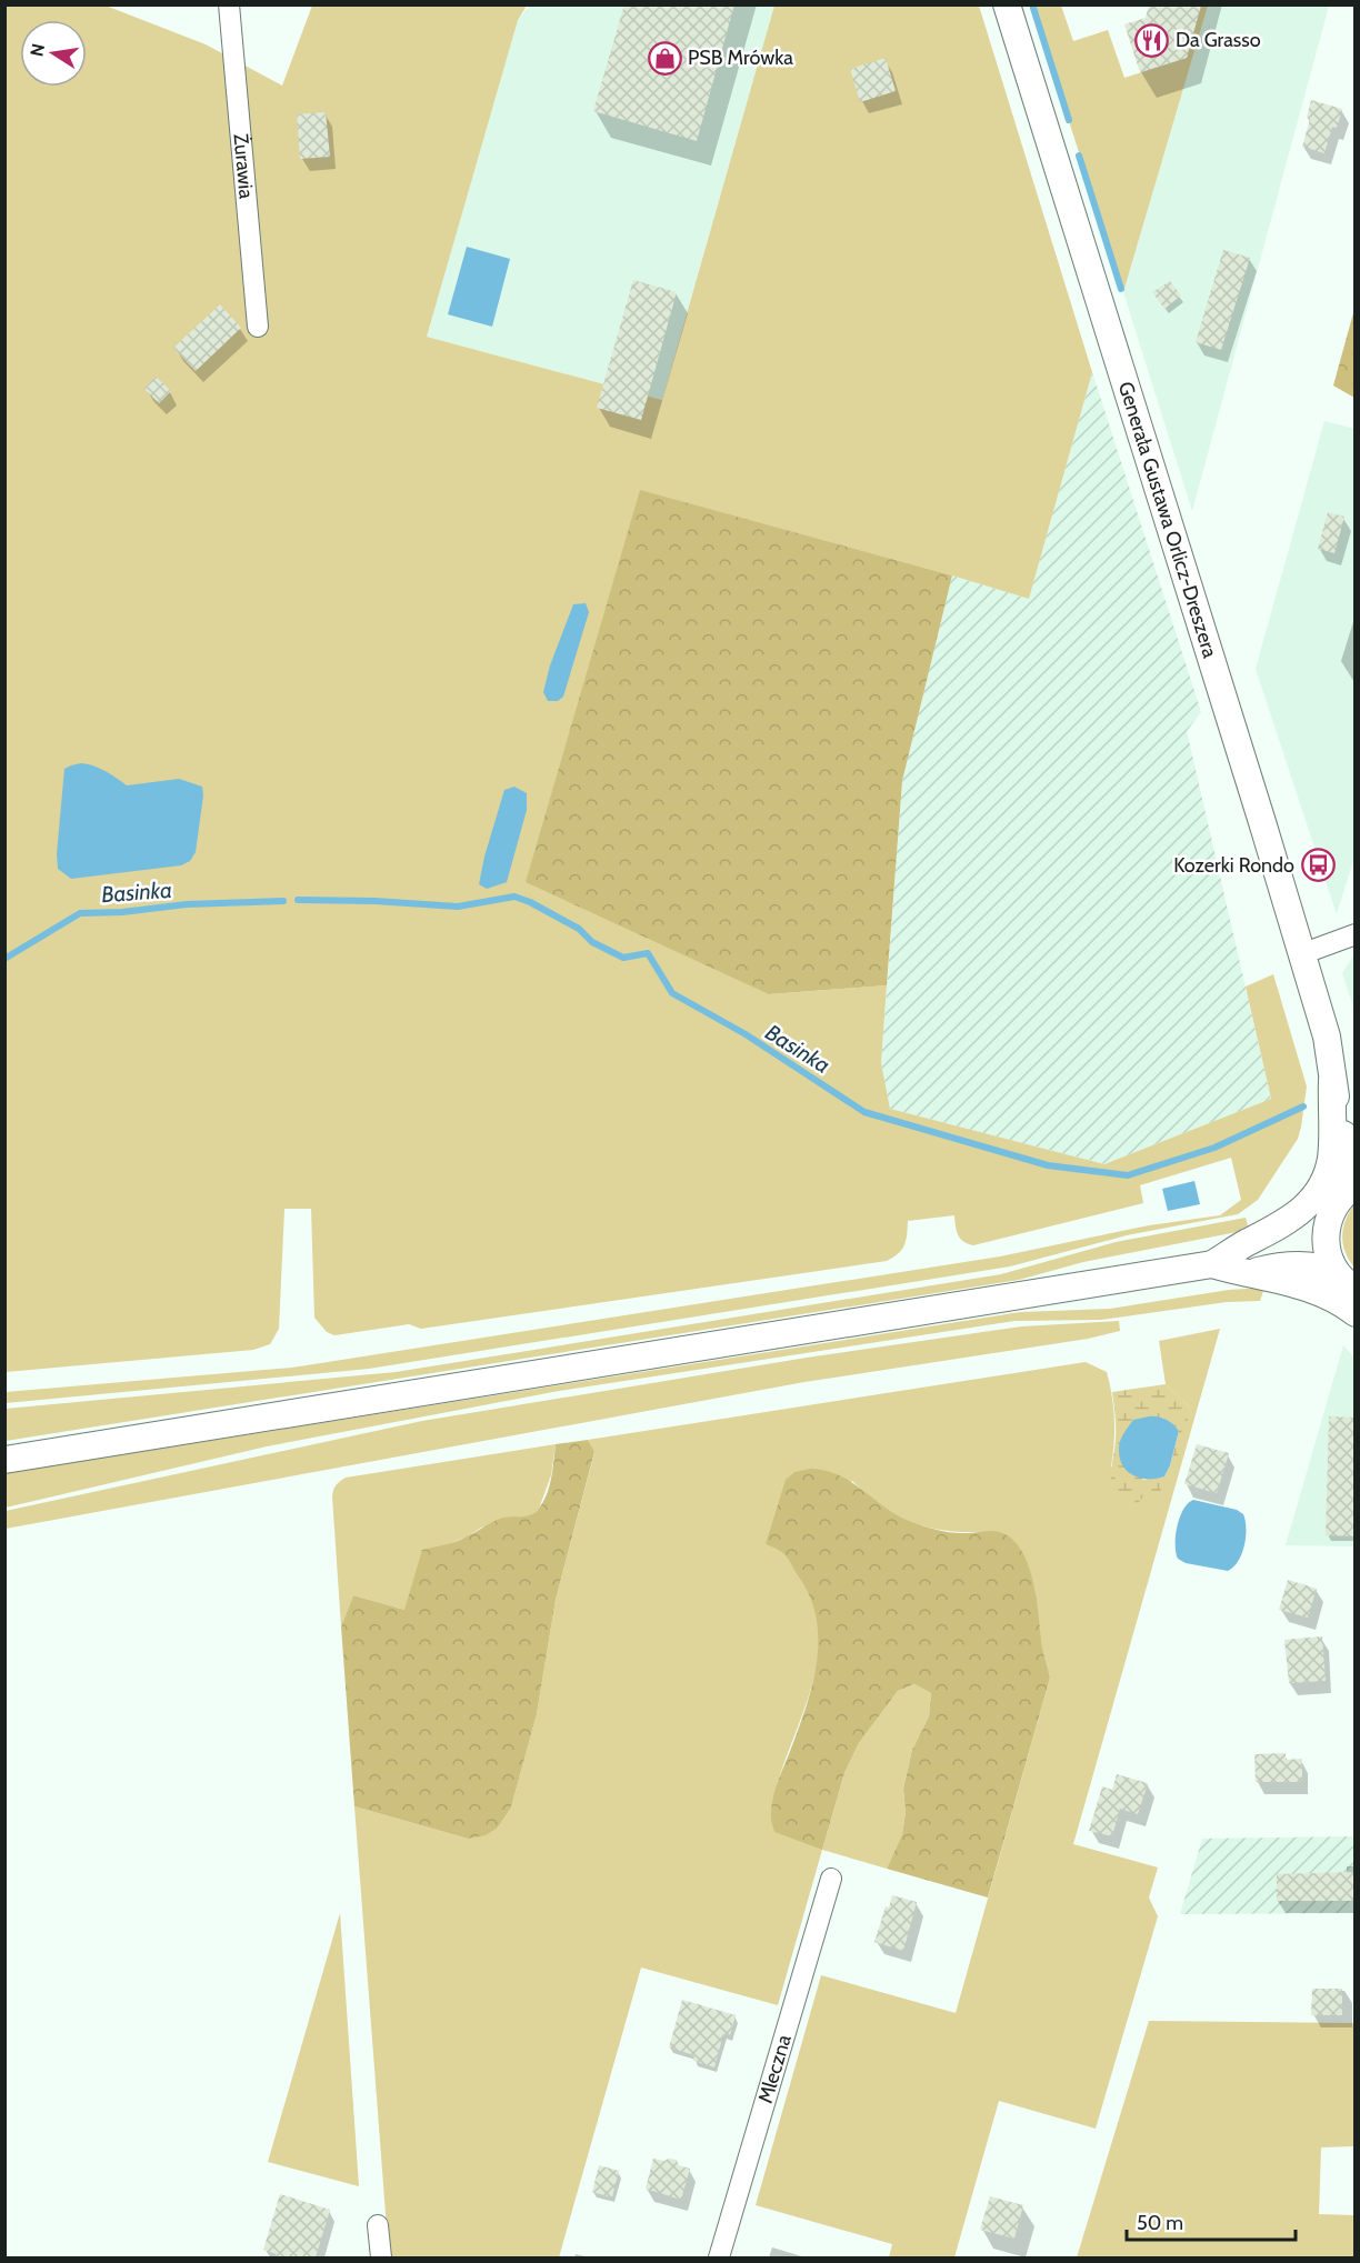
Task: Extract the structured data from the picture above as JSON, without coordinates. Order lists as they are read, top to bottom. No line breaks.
{"streets":{"main road":["Generała Gustawa Orlicz-Dreszera"],"street":["Żurawia","Mleczna"]},"water":["Basinka"],"places":{"restaurant":["Da Grasso"],"shop":["PSB Mrówka"],"bus stop":["Kozerki Rondo"]},"scale_bar":"50 m","north":"left"}
